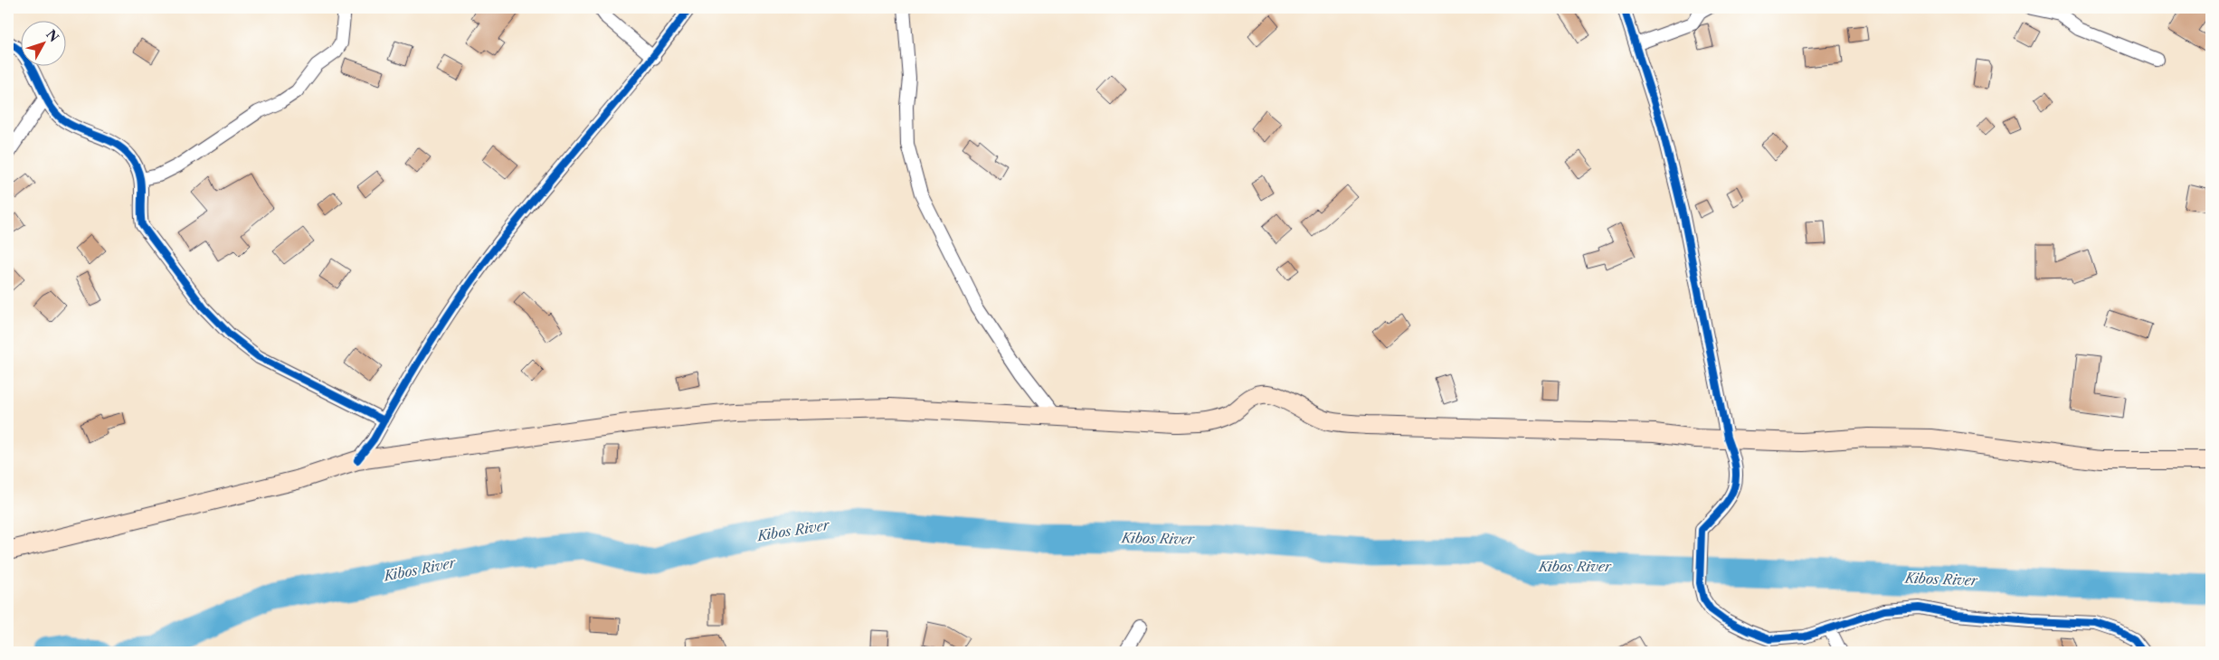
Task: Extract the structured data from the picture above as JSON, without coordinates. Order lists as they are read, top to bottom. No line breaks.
{"water":["Kibos River"],"north":"top right"}
